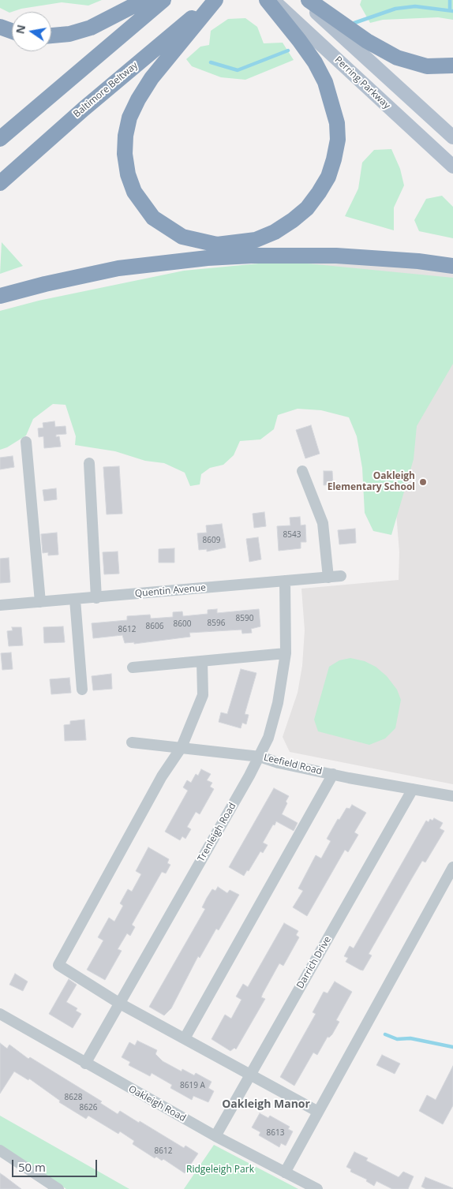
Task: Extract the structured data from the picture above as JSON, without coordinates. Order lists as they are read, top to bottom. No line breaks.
{"streets":{"highway":["Baltimore Beltway"],"main road":["Perring Parkway"],"street":["Quentin Avenue","Leefield Road","Trenleigh Road","Darrich Drive","Oakleigh Road"]},"crossings":[["Quentin Avenue","Trenleigh Road"],["Leefield Road","Trenleigh Road"],["Leefield Road","Darrich Drive"],["Trenleigh Road","Oakleigh Road"],["Darrich Drive","Oakleigh Road"]],"districts":["Oakleigh Manor"],"parks":["Ridgeleigh Park"],"places":["Oakleigh Elementary School"],"house_numbers":["8543","8609","8590","8596","8600","8606","8612","8619 A","8628","8626","8613","8612"],"scale_bar":"50 m","north":"left"}
